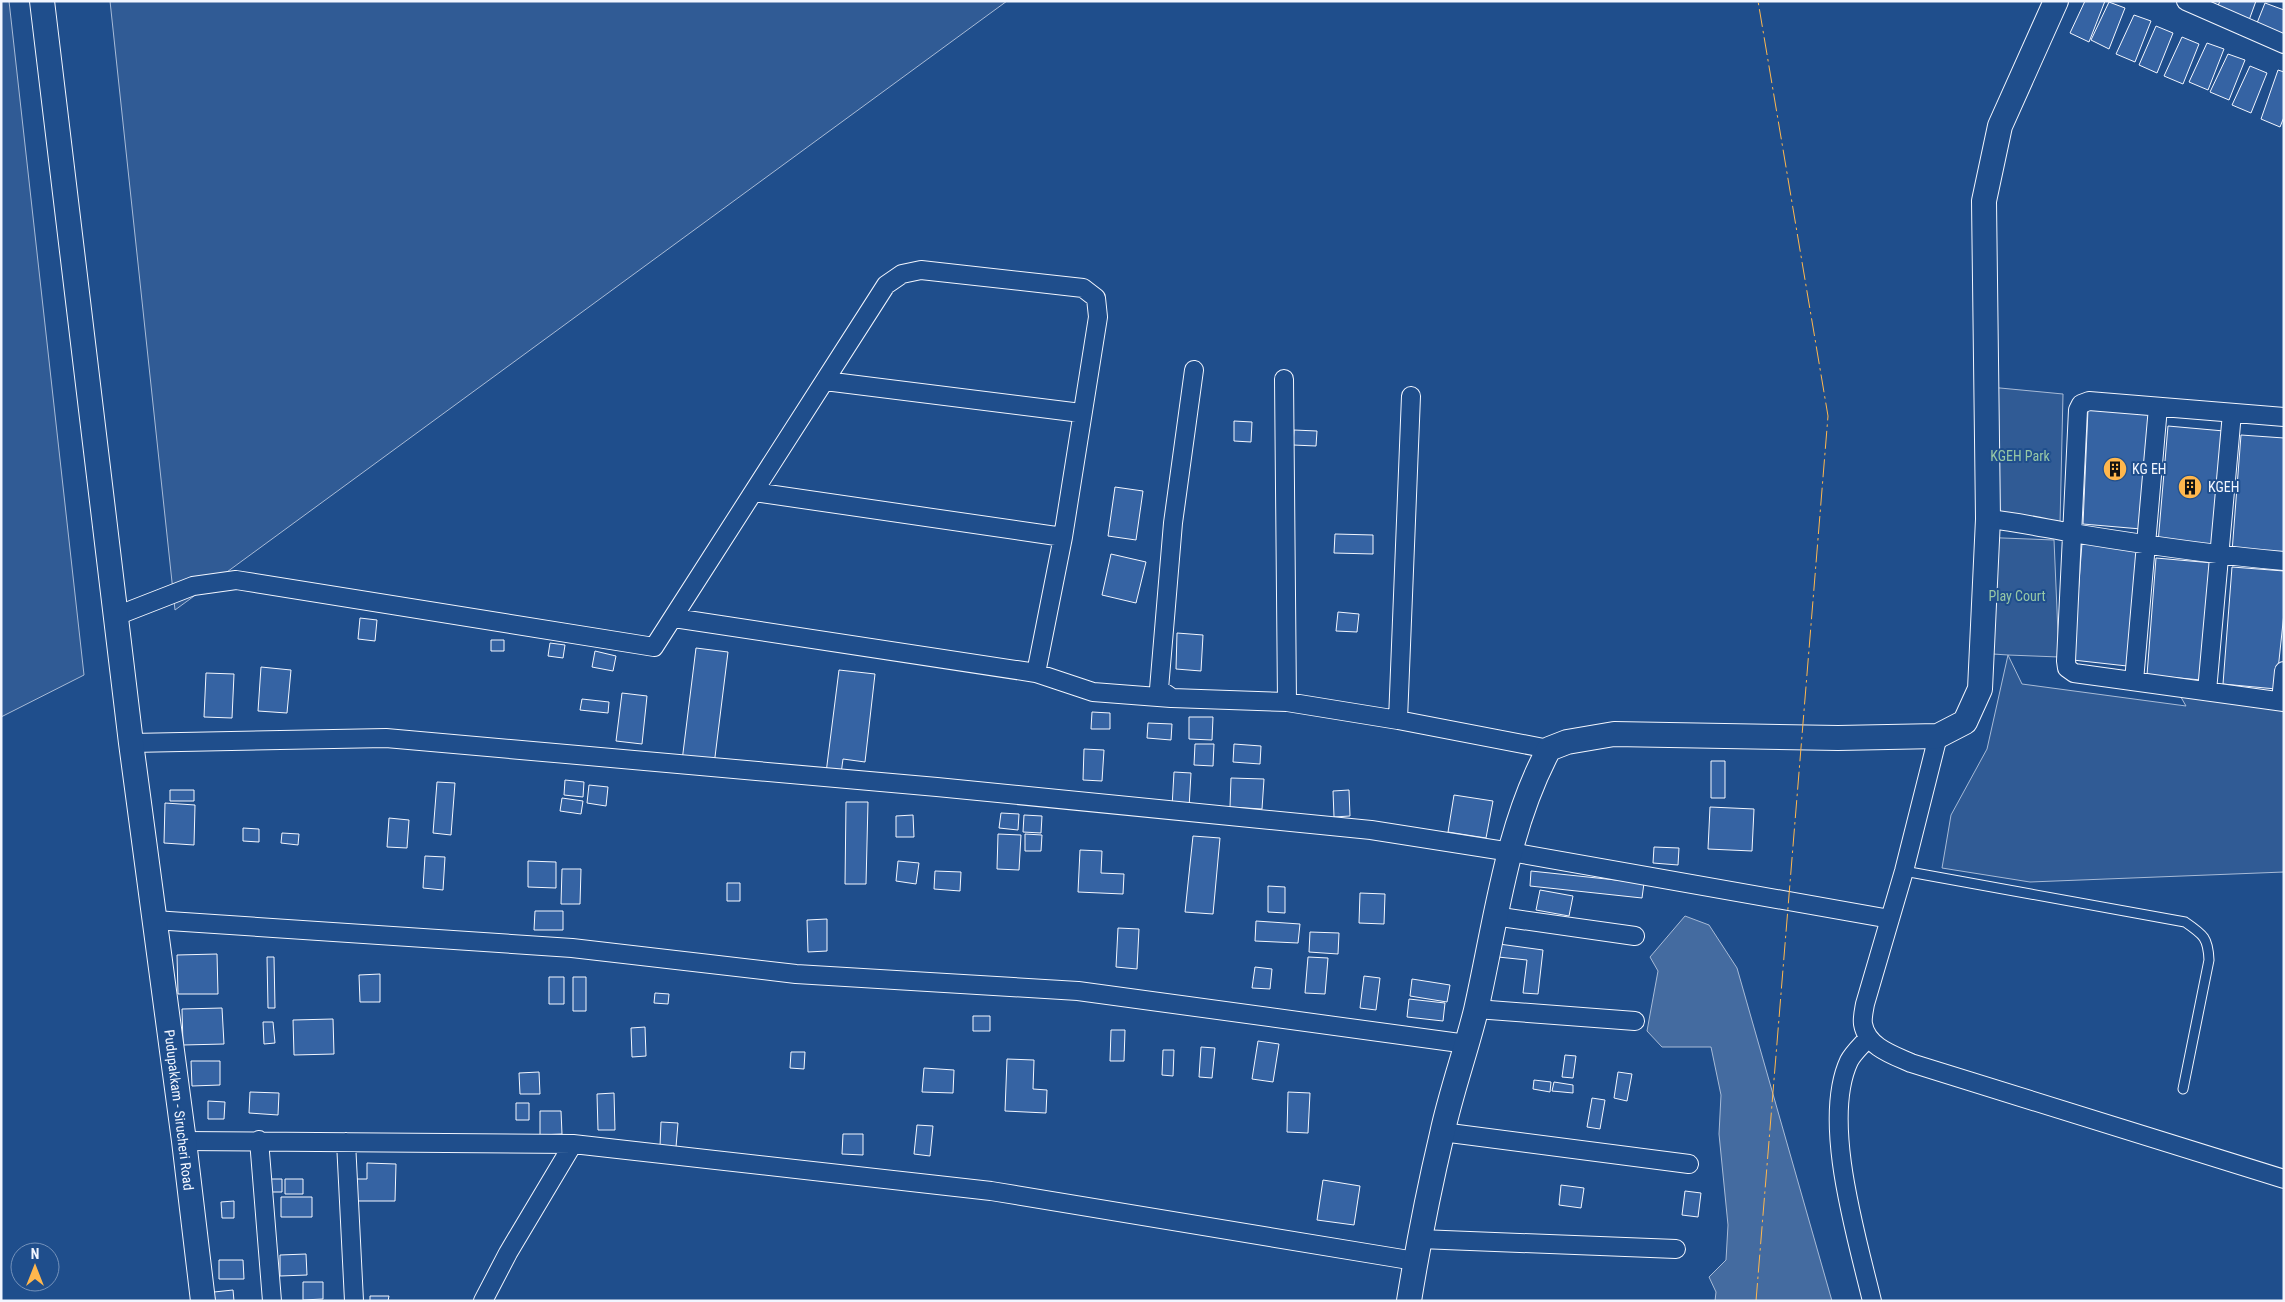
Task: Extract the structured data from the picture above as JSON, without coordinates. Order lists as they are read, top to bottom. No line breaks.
{"streets":{"street":["Pudupakkam - Sirucheri Road"]},"parks":["KGEH Park","Play Court"],"places":{"building":["KG EH","KGEH"]},"north":"top"}
